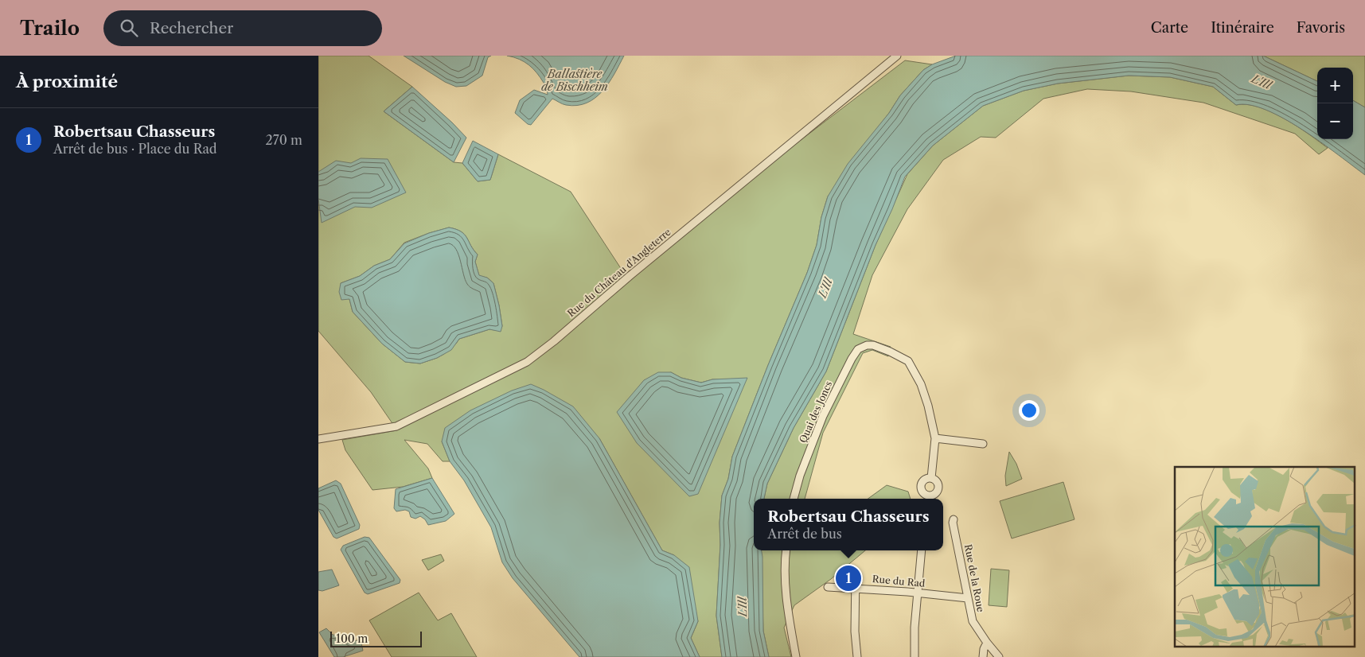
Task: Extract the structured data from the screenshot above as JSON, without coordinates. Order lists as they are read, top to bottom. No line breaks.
{"streets":{"street":["Rue du Château d'Angleterre","Quai des Joncs","Rue de la Roue","Rue du Rad"]},"crossings":[["Rue de la Roue","Rue du Rad"]],"water":["Ballastière de Bischheim","L'Ill"],"scale_bar":"100 m","page":{"header":"Trailo","search":"Rechercher","nav":["Carte","Itinéraire","Favoris"],"heading":"À proximité","map_buttons":["+","−"],"list":[{"mark":"1","name":"Robertsau Chasseurs","note":"Arrêt de bus · Place du Rad","value":"270 m"}],"popup":["Robertsau Chasseurs","Arrêt de bus"],"pins":"1","scale":"100 m"}}
